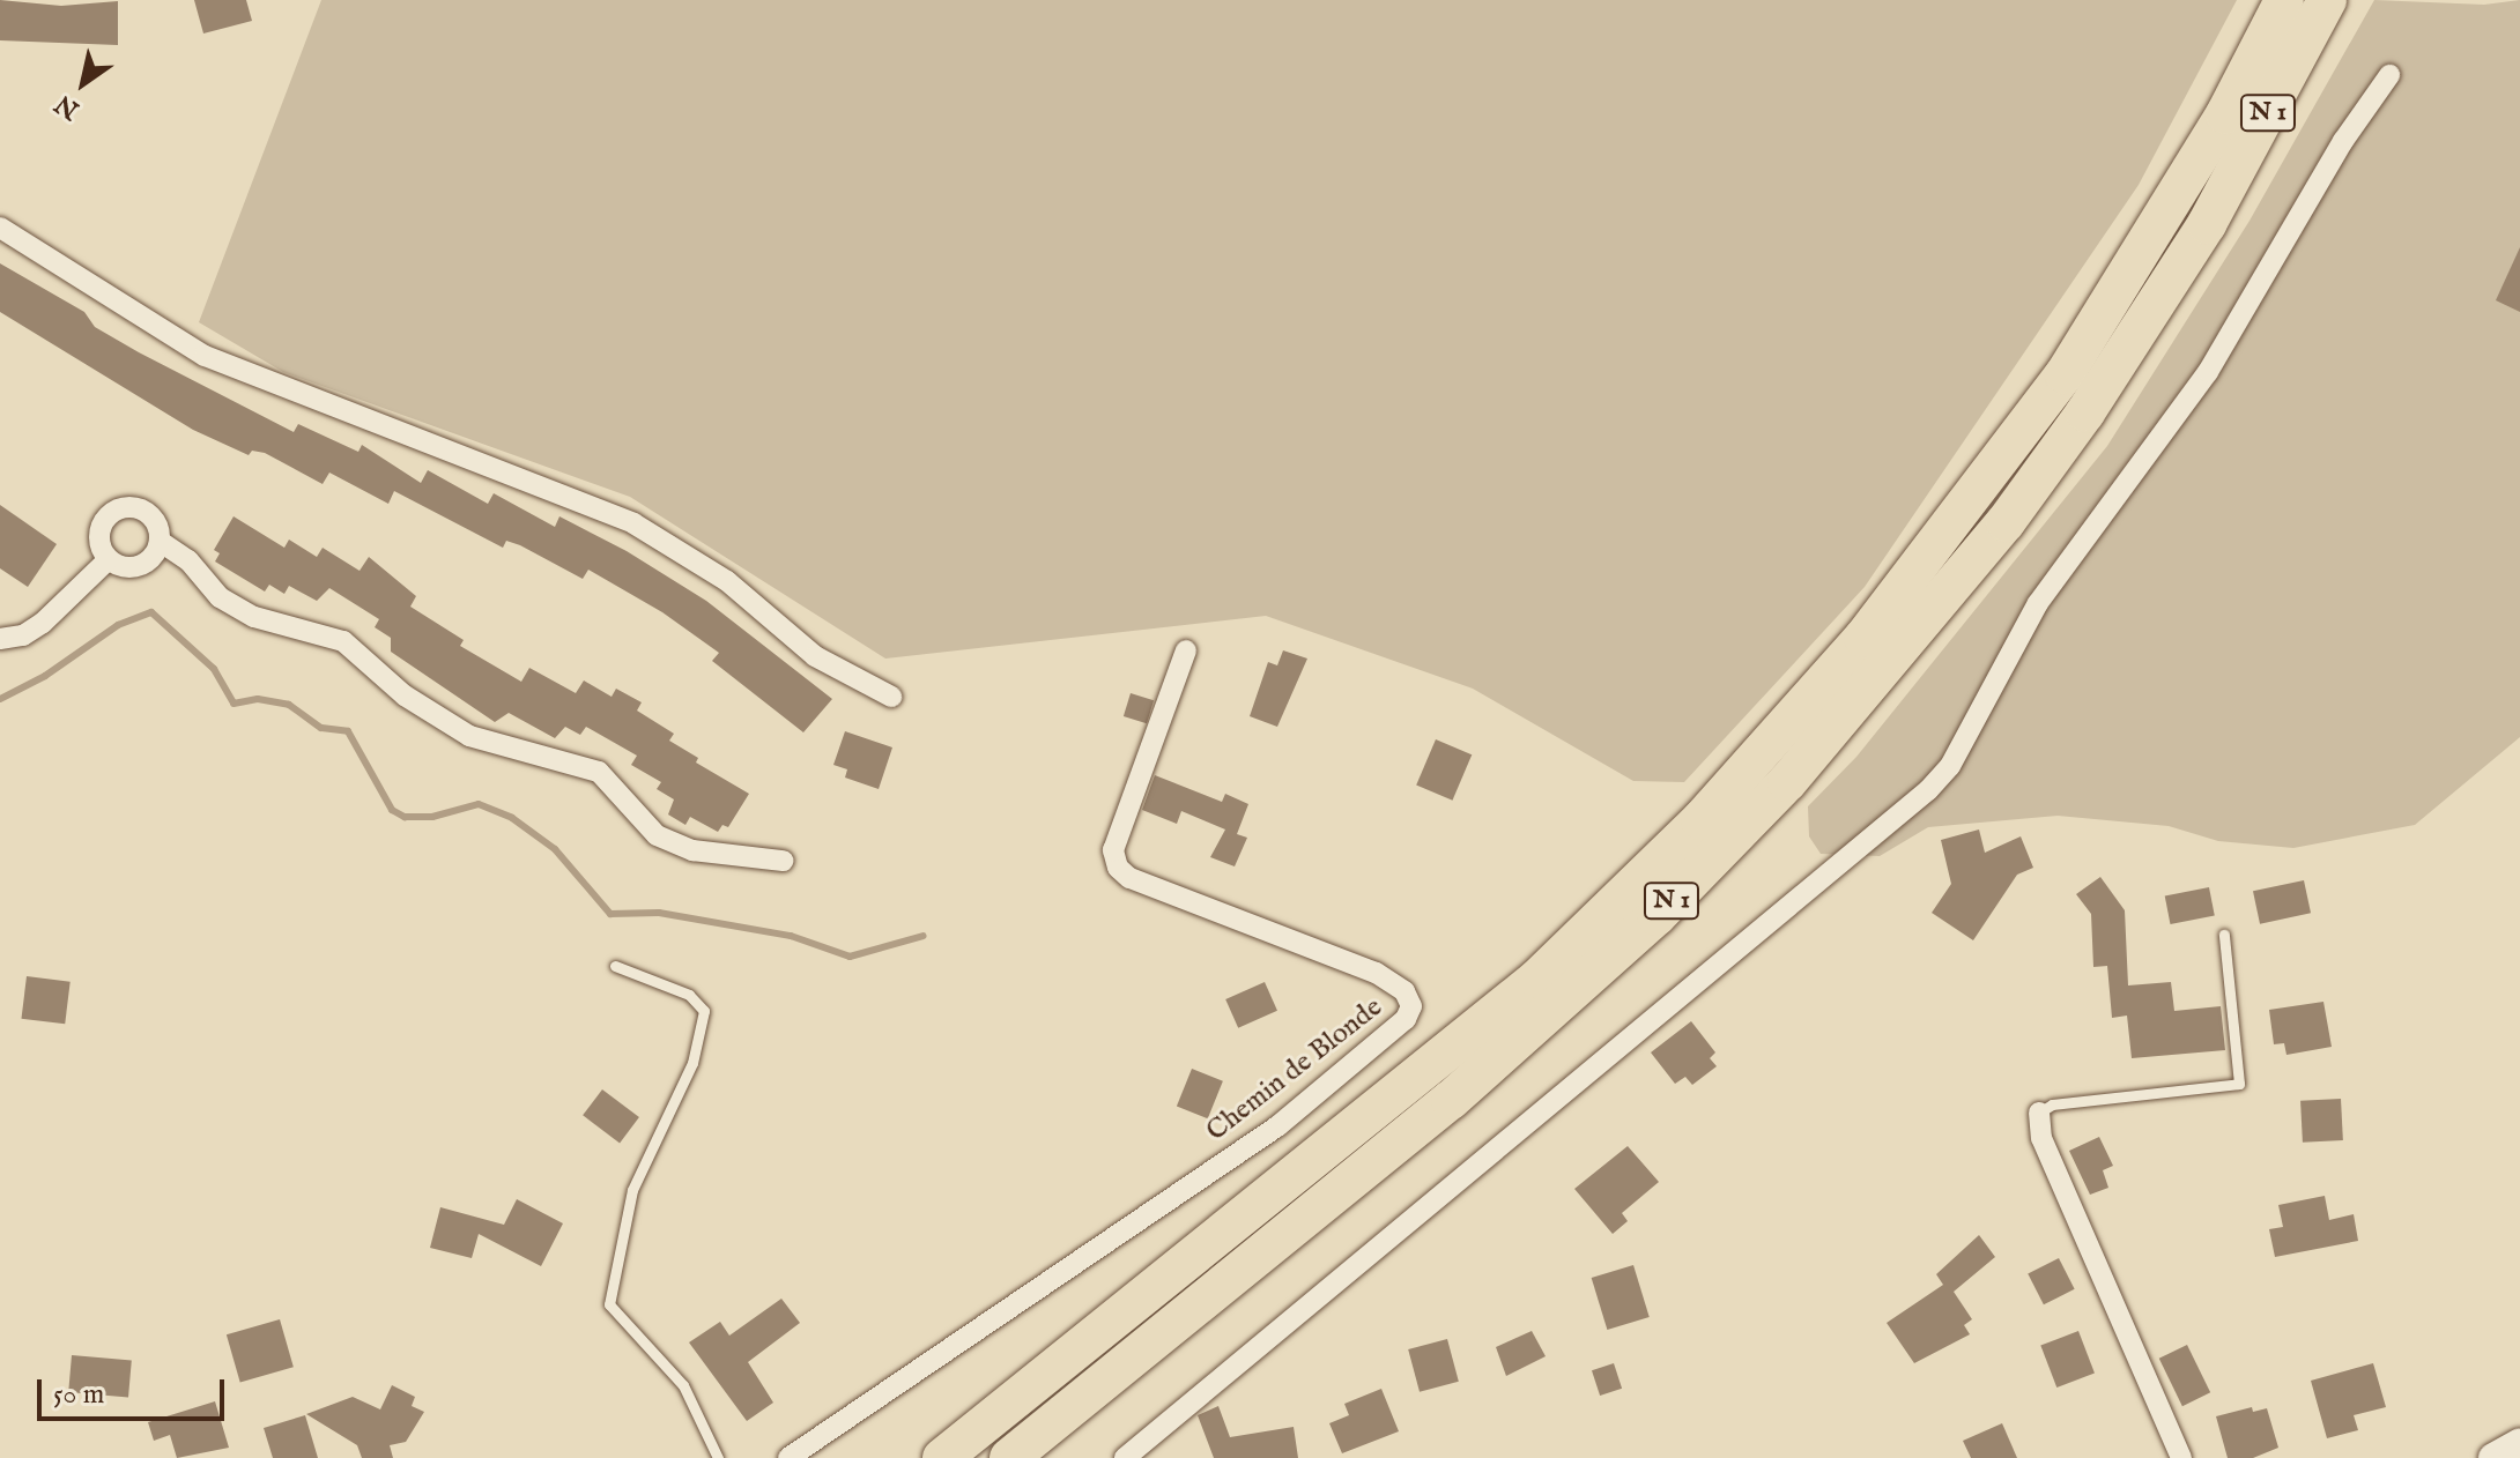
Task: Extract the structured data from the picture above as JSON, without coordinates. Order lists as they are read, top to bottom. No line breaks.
{"streets":{"highway":["N 1"],"street":["Chemin de Blonde"]},"scale_bar":"50 m","north":"bottom left"}
